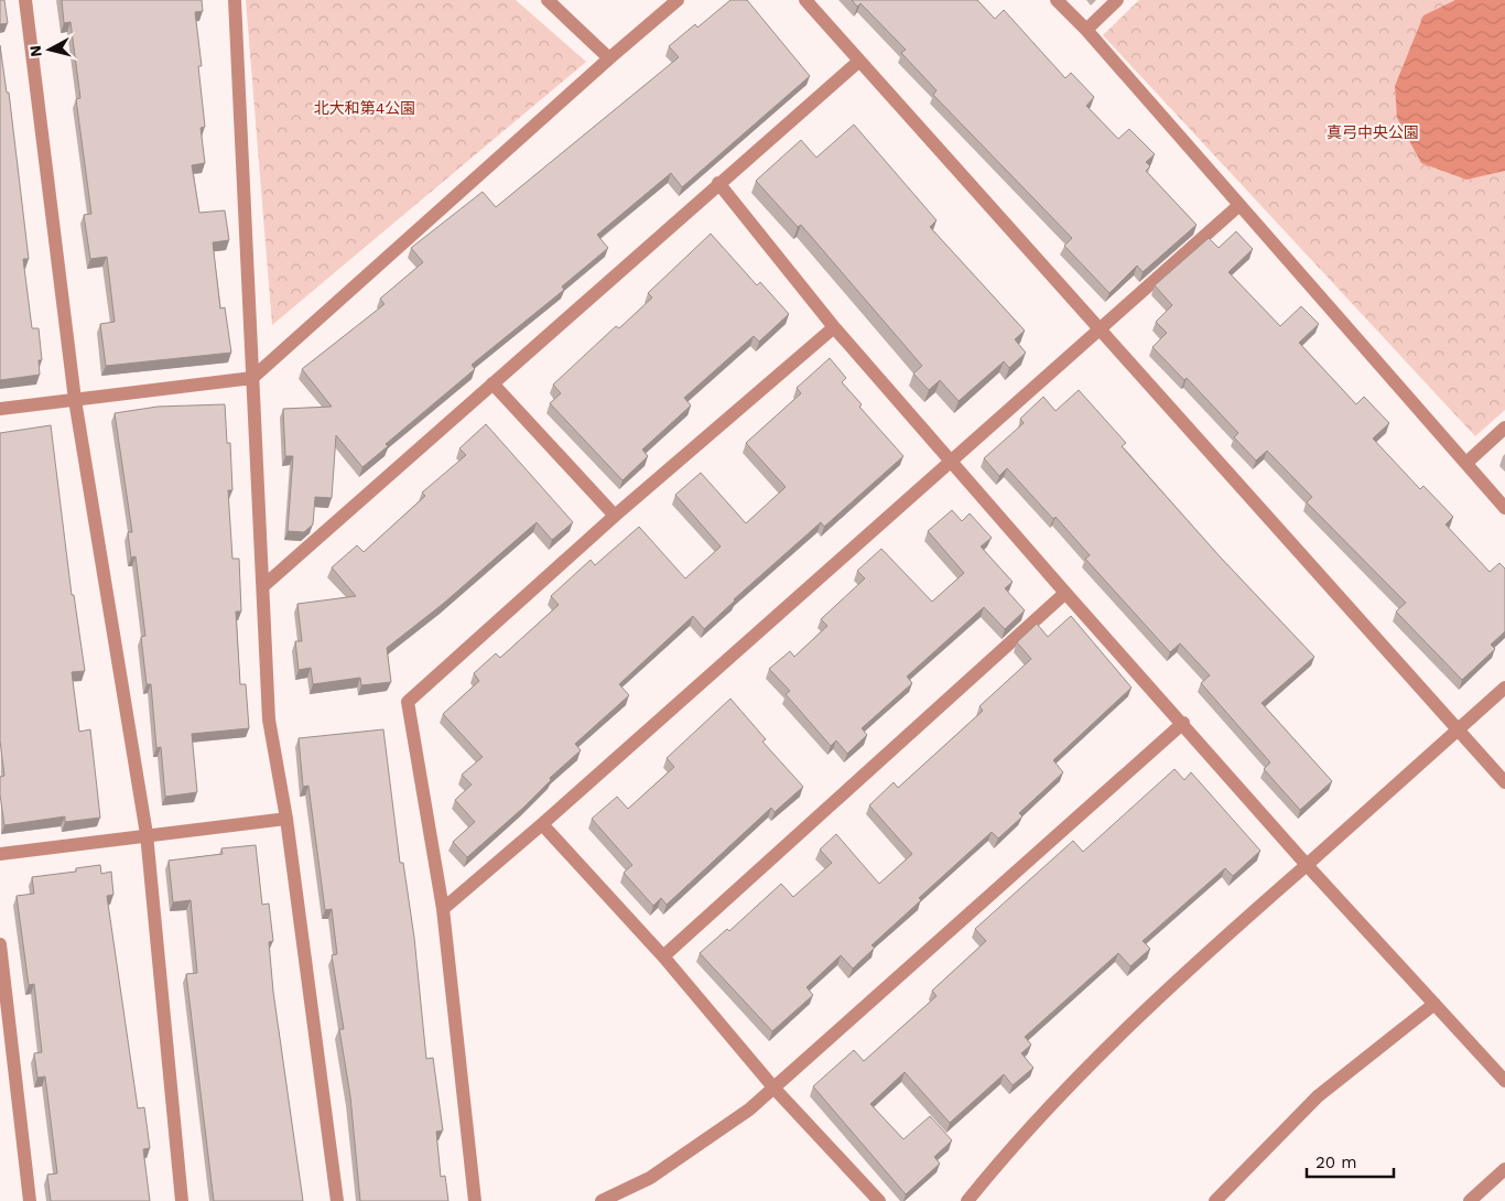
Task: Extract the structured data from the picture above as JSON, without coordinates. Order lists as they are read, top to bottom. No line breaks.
{"parks":["北大和第4公園","真弓中央公園"],"scale_bar":"20 m","north":"left"}
